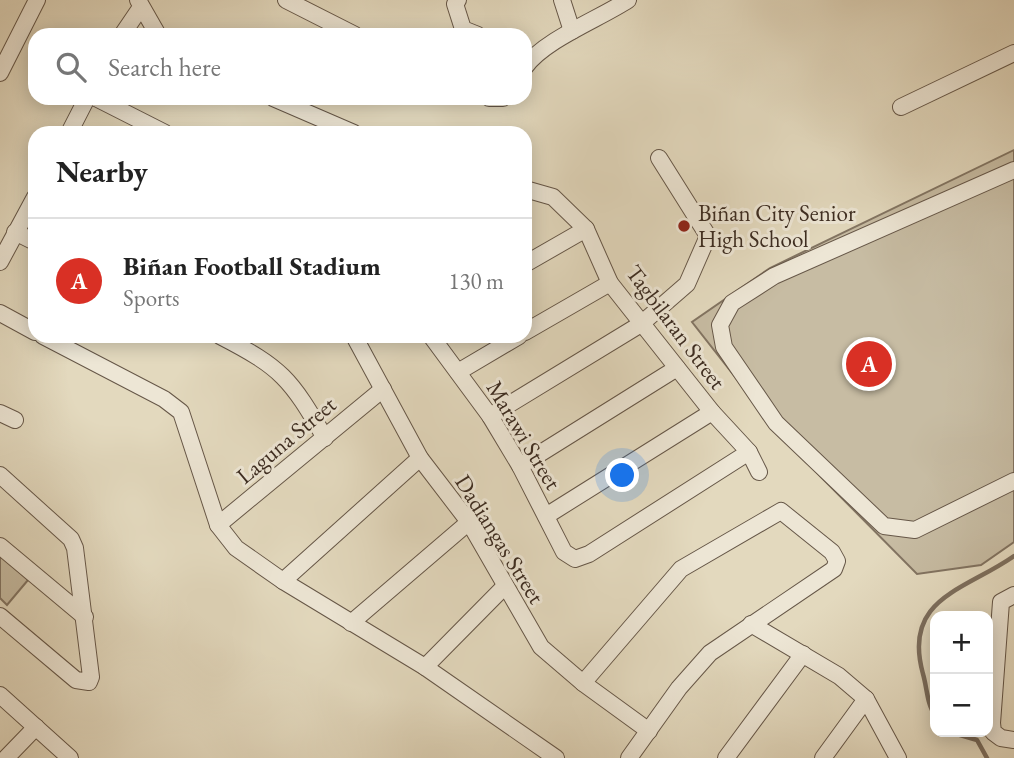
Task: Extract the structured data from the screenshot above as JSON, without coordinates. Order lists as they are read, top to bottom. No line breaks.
{"streets":{"street":["Tagbilaran Street","Marawi Street","Laguna Street","Dadiangas Street"]},"crossings":[["Tagbilaran Street","Marawi Street"],["Laguna Street","Dadiangas Street"]],"places":["Biñan City Senior High School"],"page":{"search":"Search here","heading":"Nearby","list":[{"mark":"A","name":"Biñan Football Stadium","note":"Sports","value":"130 m"}],"pins":"A","map_buttons":["+","−"]}}
